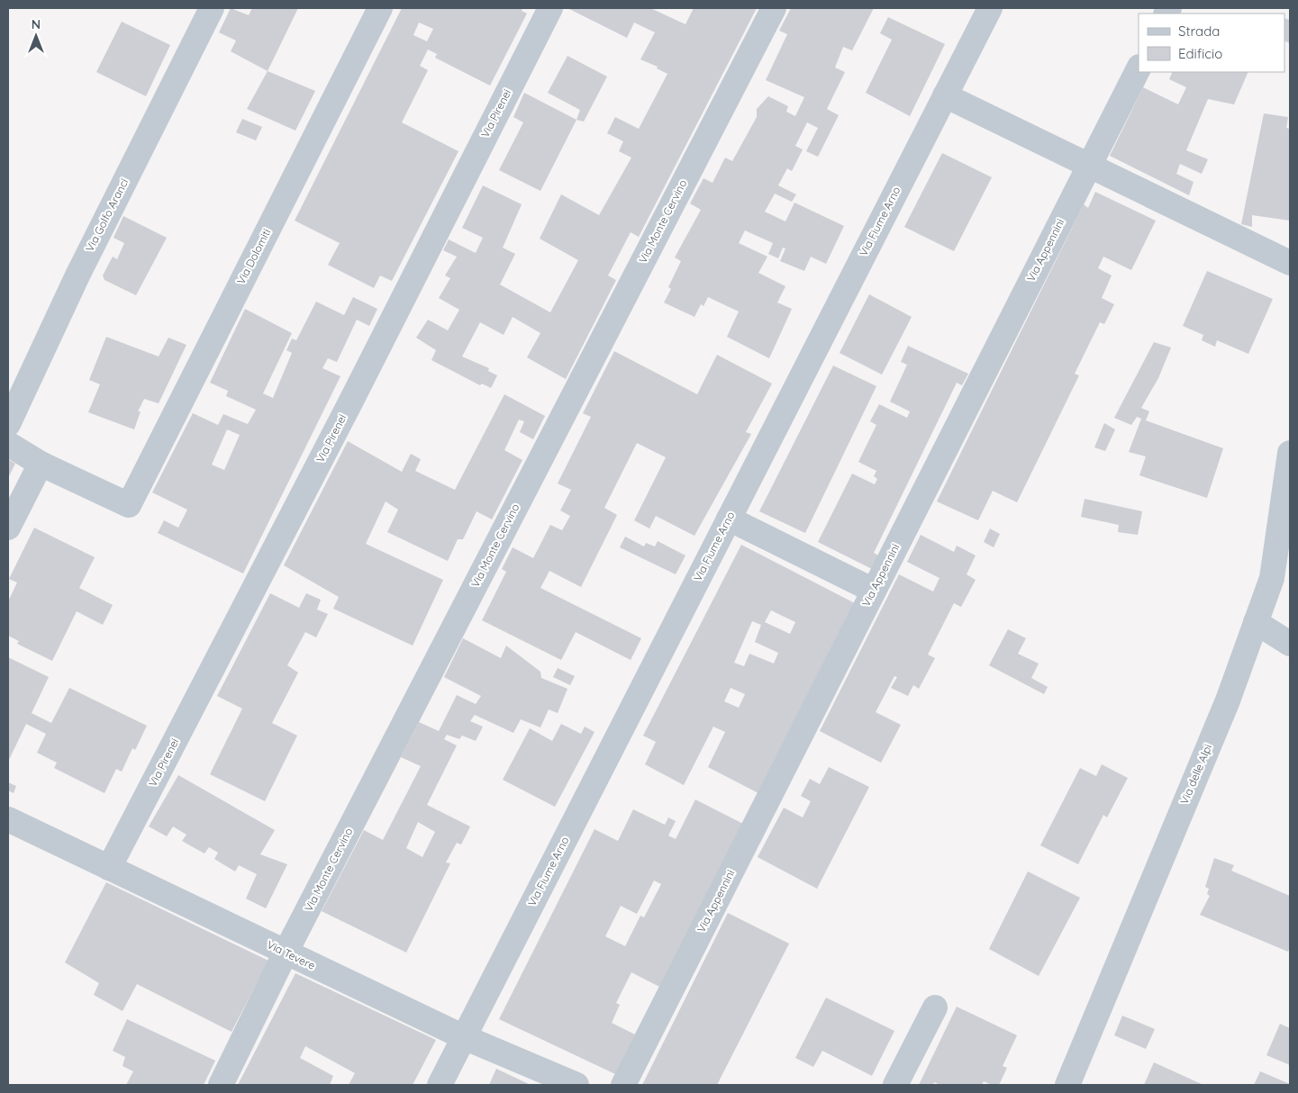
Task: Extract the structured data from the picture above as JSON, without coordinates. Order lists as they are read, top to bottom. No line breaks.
{"streets":{"street":["Via Pirenei","Via Golfo Aranci","Via Monte Cervino","Via Fiume Arno","Via Appennini","Via Dolomiti","Via delle Alpi","Via Tevere"]},"crossings":[["Via Pirenei","Via Tevere"],["Via Monte Cervino","Via Tevere"],["Via Fiume Arno","Via Tevere"]],"legend":["Strada","Edificio"],"north":"top"}
